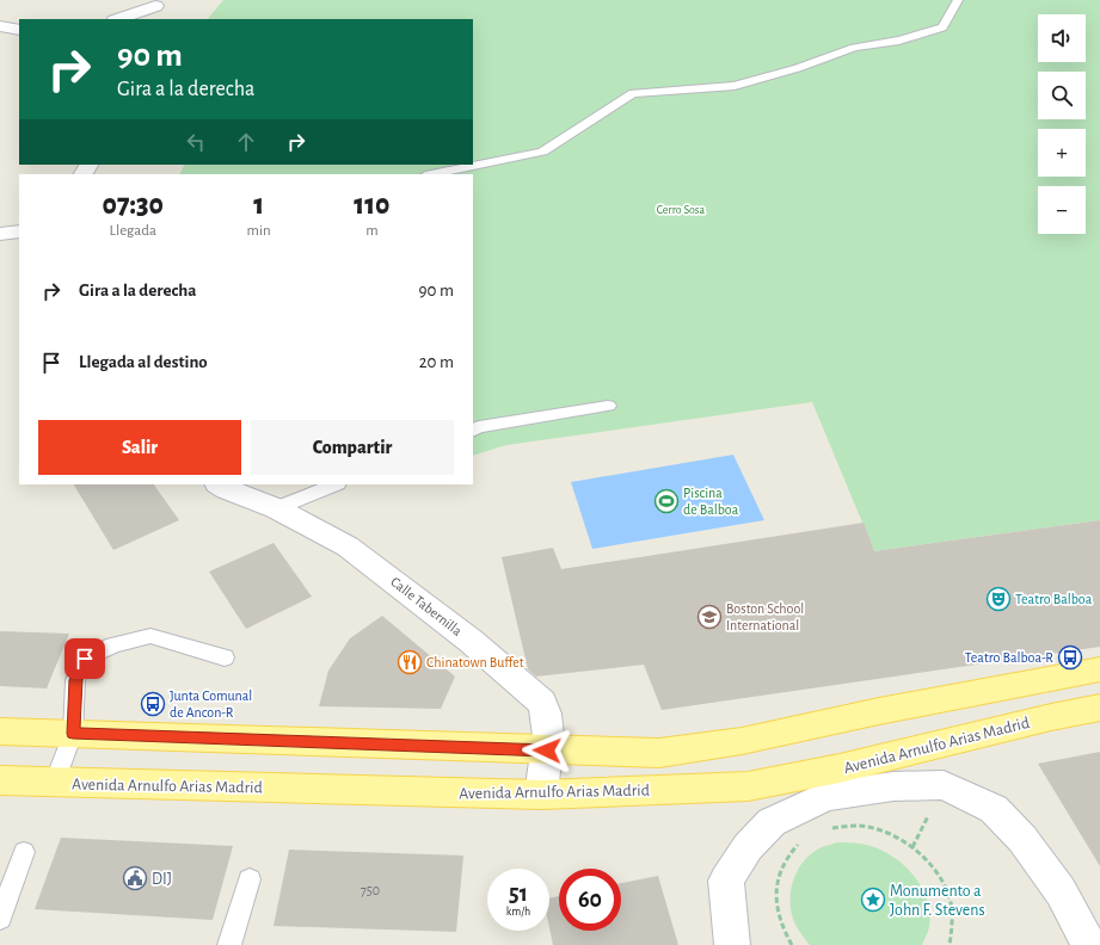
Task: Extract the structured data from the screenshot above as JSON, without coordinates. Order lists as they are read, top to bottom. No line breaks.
{"streets":{"main road":["Avenida Arnulfo Arias Madrid"],"street":["Calle Tabernilla"]},"crossings":[["Calle Tabernilla","Avenida Arnulfo Arias Madrid"]],"parks":["Cerro Sosa"],"places":{"sports":["Piscina de Balboa"],"theatre":["Teatro Balboa"],"school or university":["Boston School International"],"bus stop":["Teatro Balboa-R","Junta Comunal de Ancon-R"],"restaurant":["Chinatown Buffet"],"public building":["DIJ"],"place":["Monumento a John F. Stevens"]},"house_numbers":["750"],"page":{"map_buttons":["+","−"],"turn":["90 m","Gira a la derecha"],"eta":["07:30","Llegada","1","min","110","m"],"list":[{"name":"Gira a la derecha","value":"90 m"},{"name":"Llegada al destino","value":"20 m"}],"buttons":["Salir","Compartir"],"speed":"51 km/h","limit":"60"}}
